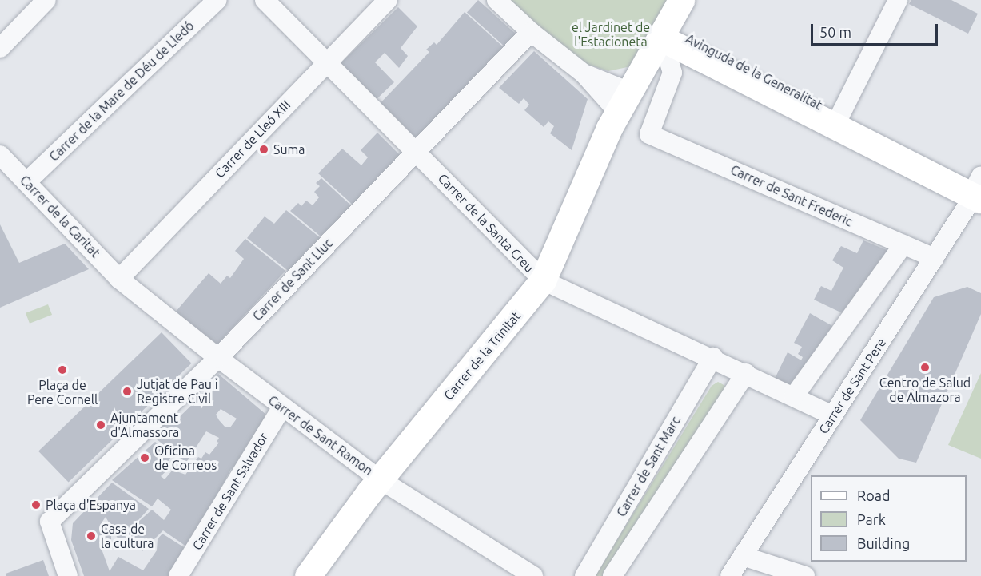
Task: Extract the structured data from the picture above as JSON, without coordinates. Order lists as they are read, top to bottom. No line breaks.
{"streets":{"street":["Avinguda de la Generalitat","Carrer de la Mare de Déu de Lledó","Carrer de Lleó XIII","Carrer de Sant Frederic","Carrer de la Caritat","Carrer de la Santa Creu","Carrer de Sant Lluc","Carrer de la Trinitat","Carrer de Sant Pere","Carrer de Sant Ramon","Carrer de Sant Marc","Carrer de Sant Salvador"]},"crossings":[["Avinguda de la Generalitat","Carrer de Sant Frederic"],["Avinguda de la Generalitat","Carrer de la Trinitat"],["Avinguda de la Generalitat","Carrer de Sant Pere"],["Carrer de la Mare de Déu de Lledó","Carrer de la Caritat"],["Carrer de Lleó XIII","Carrer de la Caritat"],["Carrer de Lleó XIII","Carrer de la Santa Creu"],["Carrer de Lleó XIII","Carrer de Sant Ramon"],["Carrer de Sant Frederic","Carrer de la Trinitat"],["Carrer de Sant Frederic","Carrer de Sant Pere"],["Carrer de la Caritat","Carrer de Sant Ramon"],["Carrer de la Santa Creu","Carrer de Sant Lluc"],["Carrer de la Santa Creu","Carrer de la Trinitat"],["Carrer de la Santa Creu","Carrer de Sant Pere"],["Carrer de la Santa Creu","Carrer de Sant Marc"],["Carrer de Sant Lluc","Carrer de Sant Ramon"],["Carrer de la Trinitat","Carrer de Sant Ramon"],["Carrer de Sant Ramon","Carrer de Sant Salvador"]],"parks":["el Jardinet de l'Estacioneta"],"places":["Suma","Centro de Salud de Almazora","Plaça de Pere Cornell","Jutjat de Pau i Registre Civil","Ajuntament d'Almassora","Oficina de Correos","Plaça d'Espanya","Casa de la cultura"],"legend":["Road","Park","Building"],"scale_bar":"50 m"}
